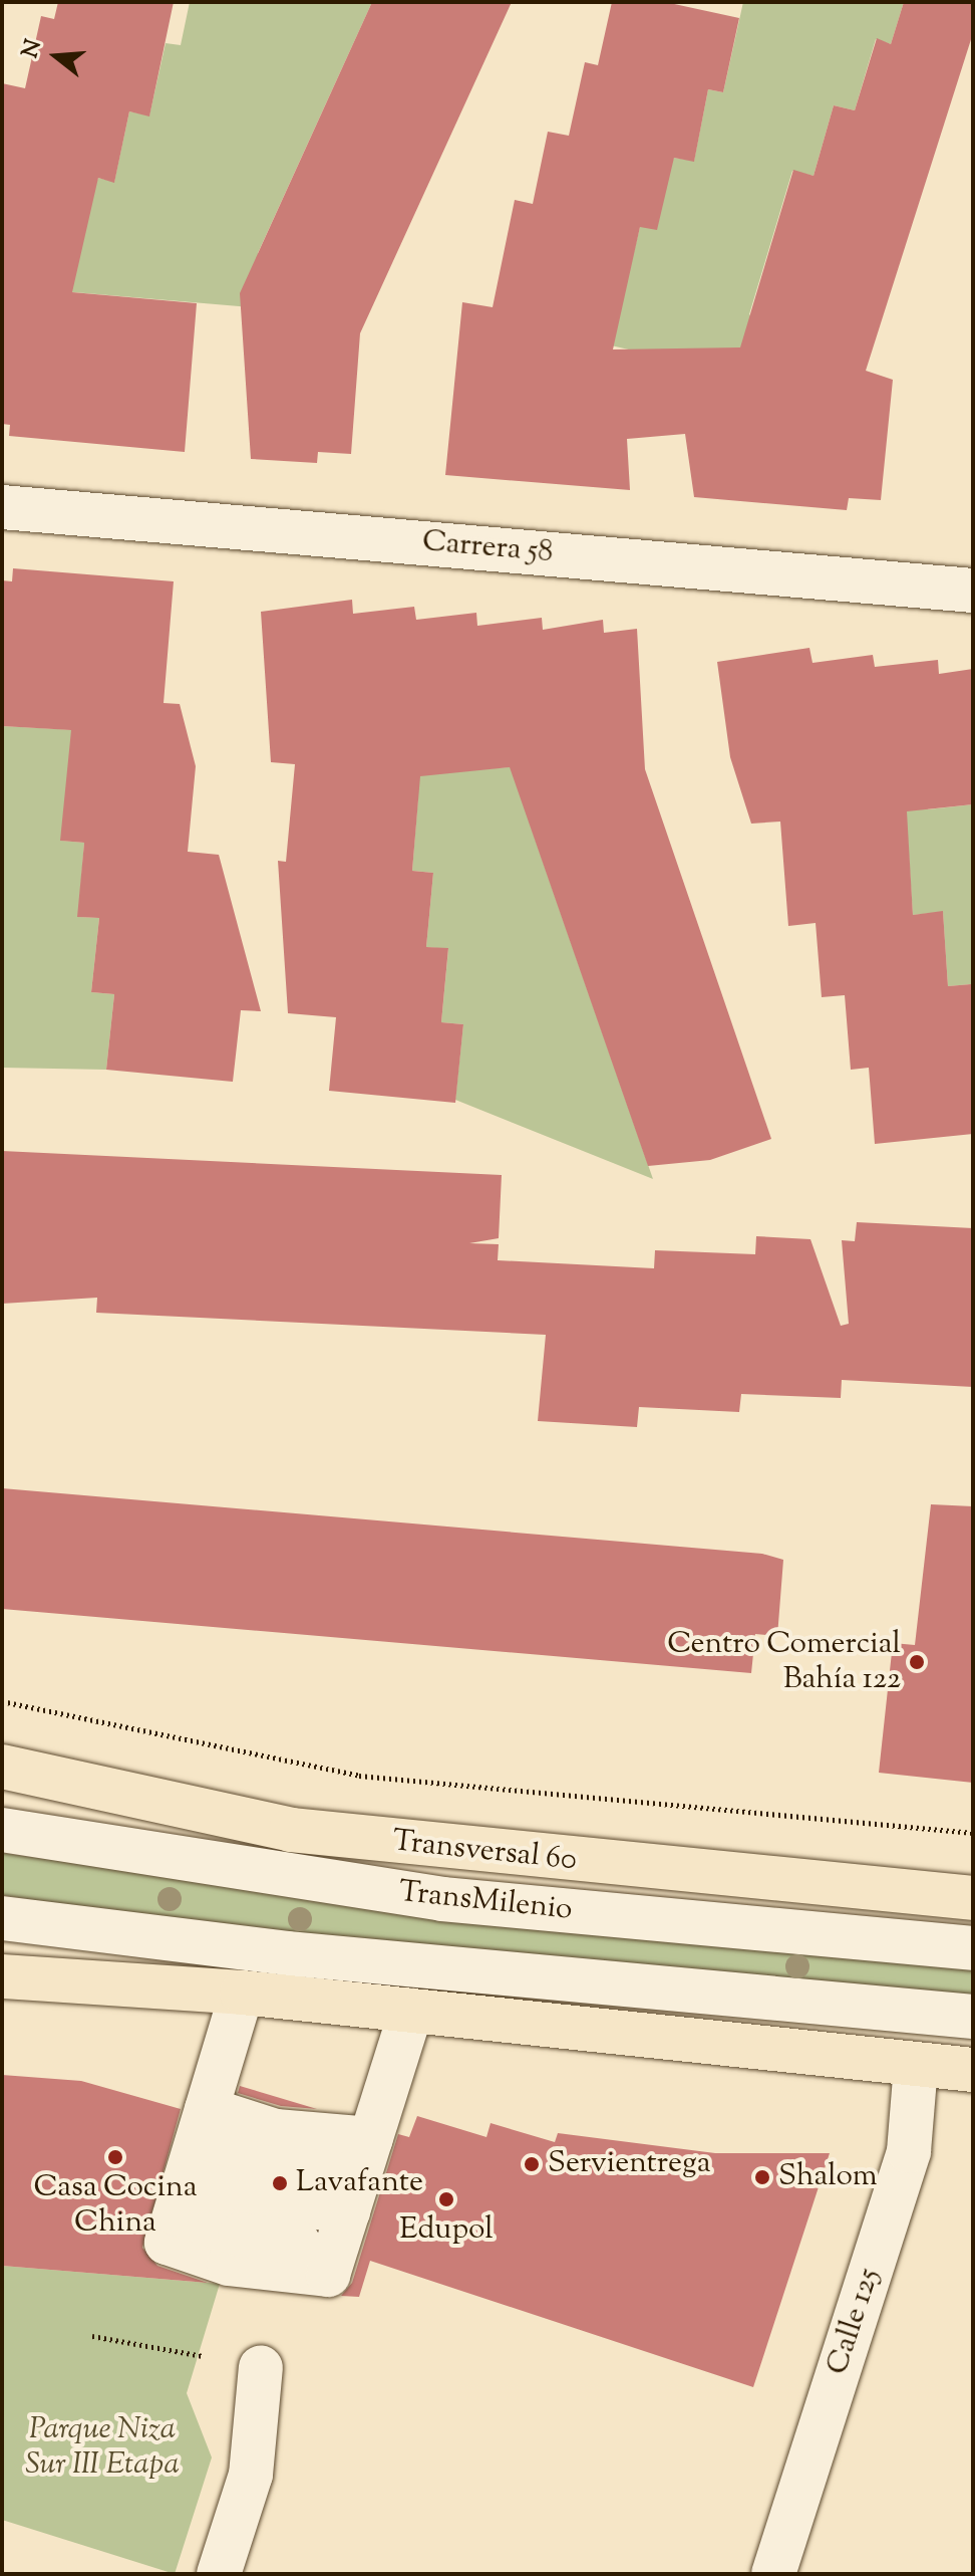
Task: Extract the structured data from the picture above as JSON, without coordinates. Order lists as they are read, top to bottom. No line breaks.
{"streets":{"main road":["Transversal 60"],"street":["Carrera 58","TransMilenio","Calle 125"]},"parks":["Parque Niza Sur III Etapa"],"places":["Centro Comercial Bahía 122","Casa Cocina China","Servientrega","Shalom","Lavafante","Edupol"],"north":"left"}
